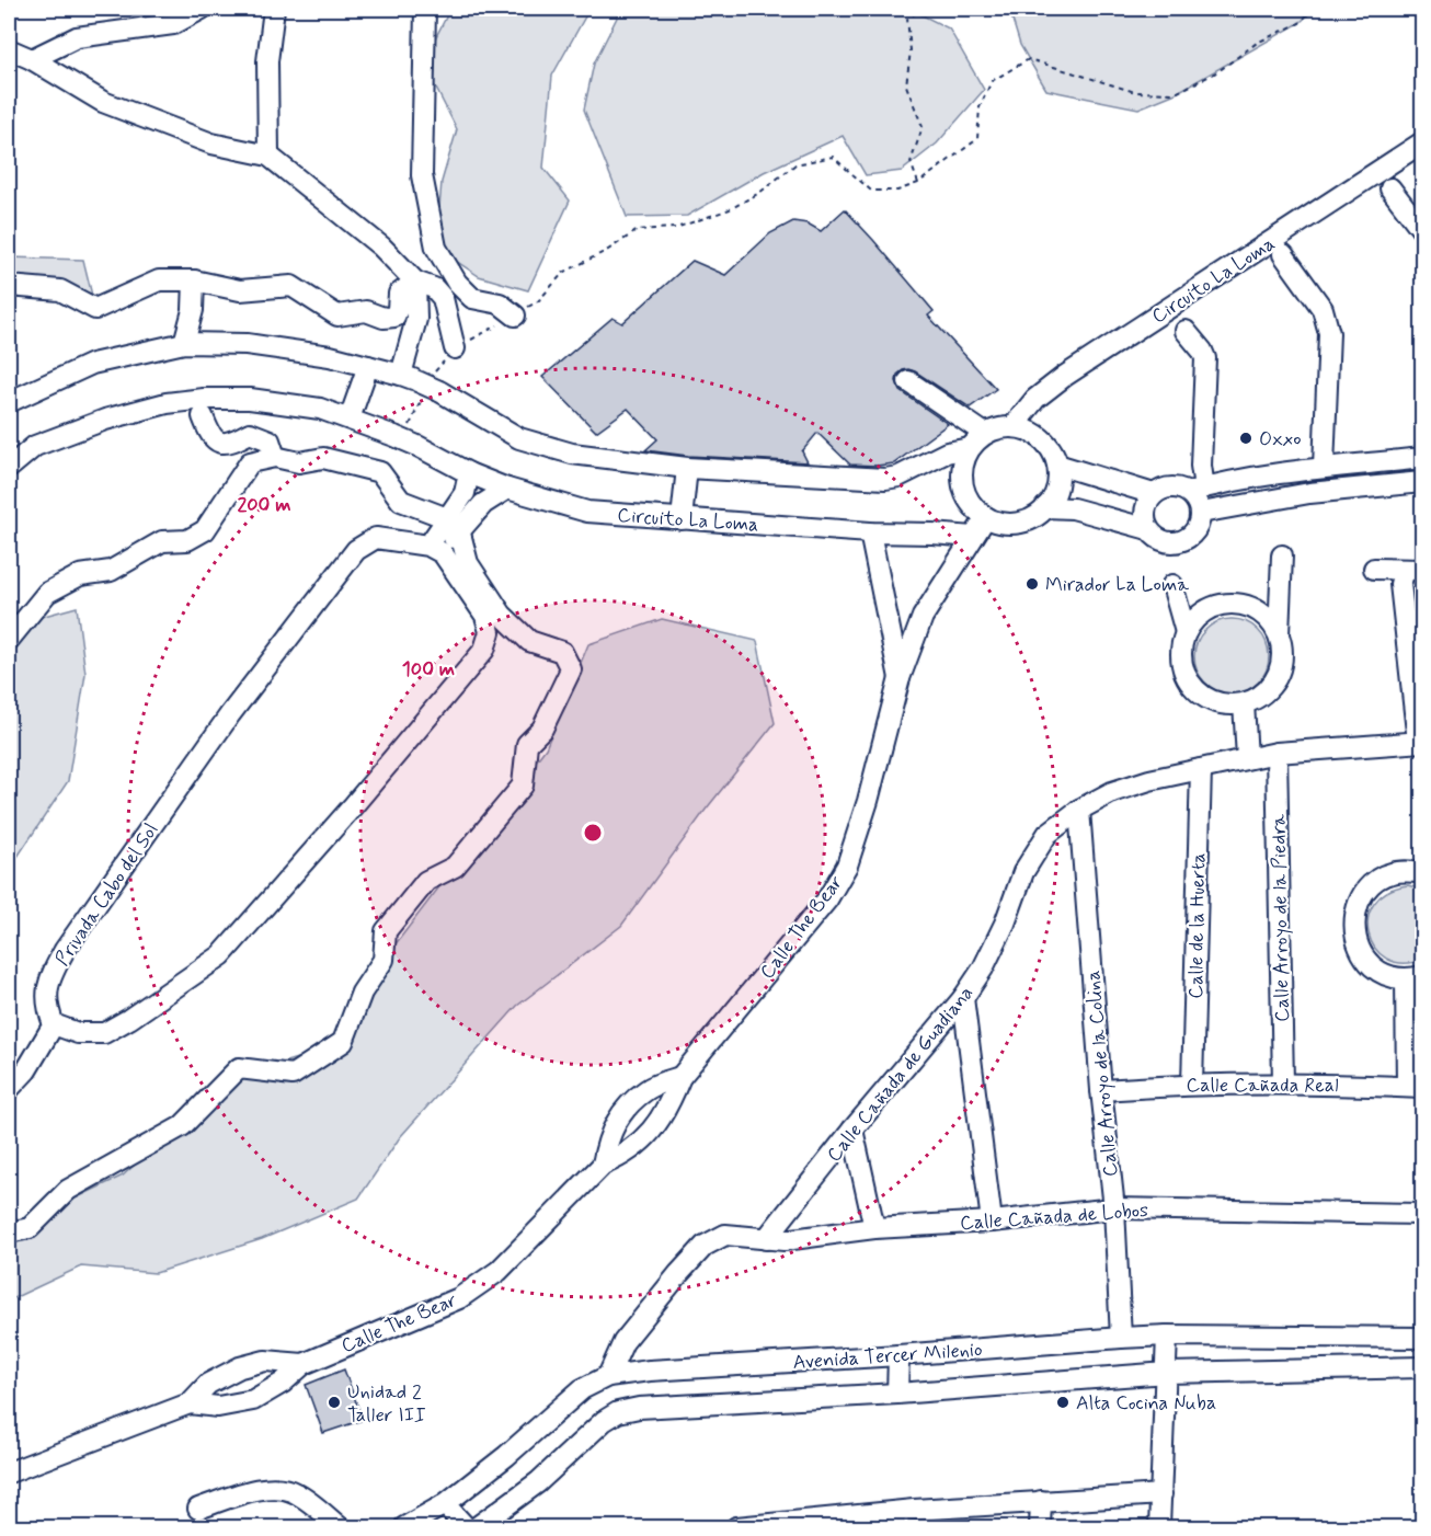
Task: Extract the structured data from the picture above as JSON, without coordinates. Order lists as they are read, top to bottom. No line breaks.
{"streets":{"street":["Circuito La Loma","Privada Cabo del Sol","Calle Arroyo de la Piedra","Calle de la Huerta","Calle The Bear","Calle Cañada de Guadiana","Calle Arroyo de la Colina","Calle Cañada Real","Calle Cañada de Lobos","Avenida Tercer Milenio"]},"crossings":[["Circuito La Loma","Calle The Bear"],["Calle Arroyo de la Piedra","Calle Cañada de Guadiana"],["Calle Arroyo de la Piedra","Calle Cañada Real"],["Calle de la Huerta","Calle Cañada de Guadiana"],["Calle de la Huerta","Calle Cañada Real"],["Calle Cañada de Guadiana","Calle Arroyo de la Colina"],["Calle Cañada de Guadiana","Calle Cañada de Lobos"],["Calle Arroyo de la Colina","Calle Cañada Real"],["Calle Arroyo de la Colina","Calle Cañada de Lobos"],["Calle Arroyo de la Colina","Avenida Tercer Milenio"]],"places":["Oxxo","Mirador La Loma","Unidad 2 Taller III","Alta Cocina Nuba"],"rings":["200 m","100 m"]}
